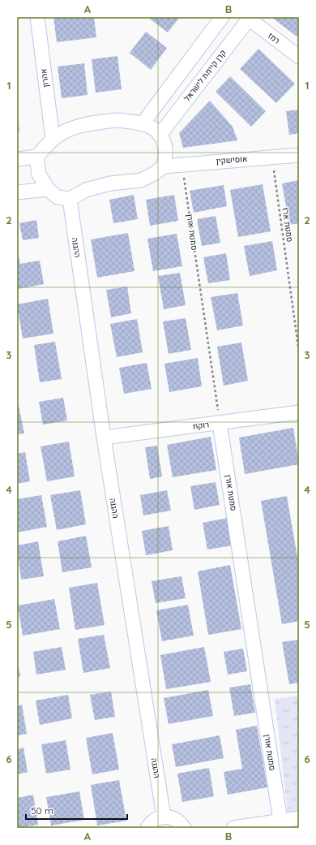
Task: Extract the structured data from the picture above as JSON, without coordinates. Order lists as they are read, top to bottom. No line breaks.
{"streets":{"street":["רמז","קרן קיימת לישראל","אהרון","אוסישקין","סמטת אורן","ההגנה","רוקח"],"path":["סמטת ארז"]},"crossings":[["רמז","קרן קיימת לישראל"],["אוסישקין","סמטת ארז"],["אוסישקין","סמטת אורן"],["סמטת אורן","רוקח"],["ההגנה","רוקח"]],"scale_bar":"50 m","grid":{"columns":["A","B"],"rows":["1","2","3","4","5","6"]}}
